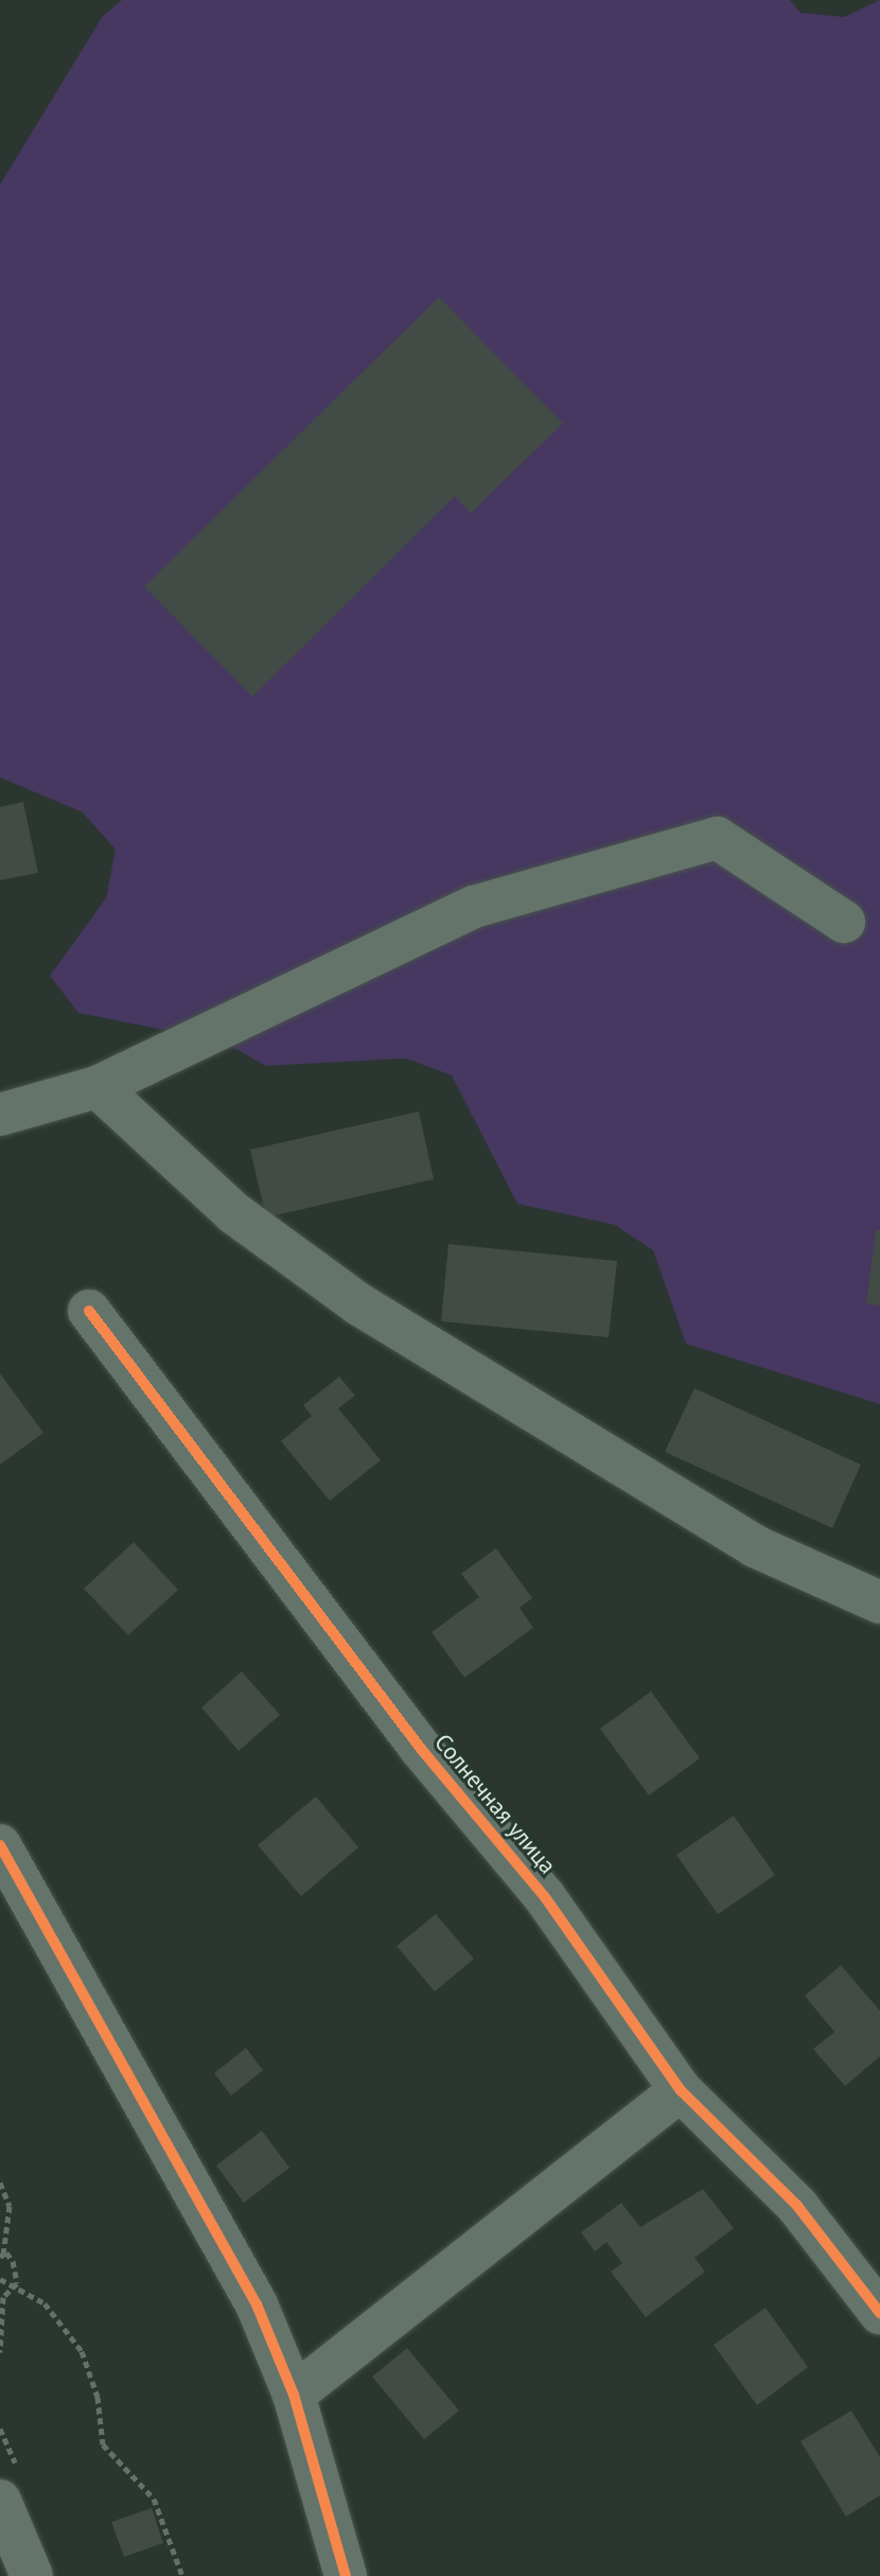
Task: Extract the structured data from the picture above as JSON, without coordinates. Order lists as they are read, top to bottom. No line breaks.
{"streets":{"street":["Солнечная улица"]}}
